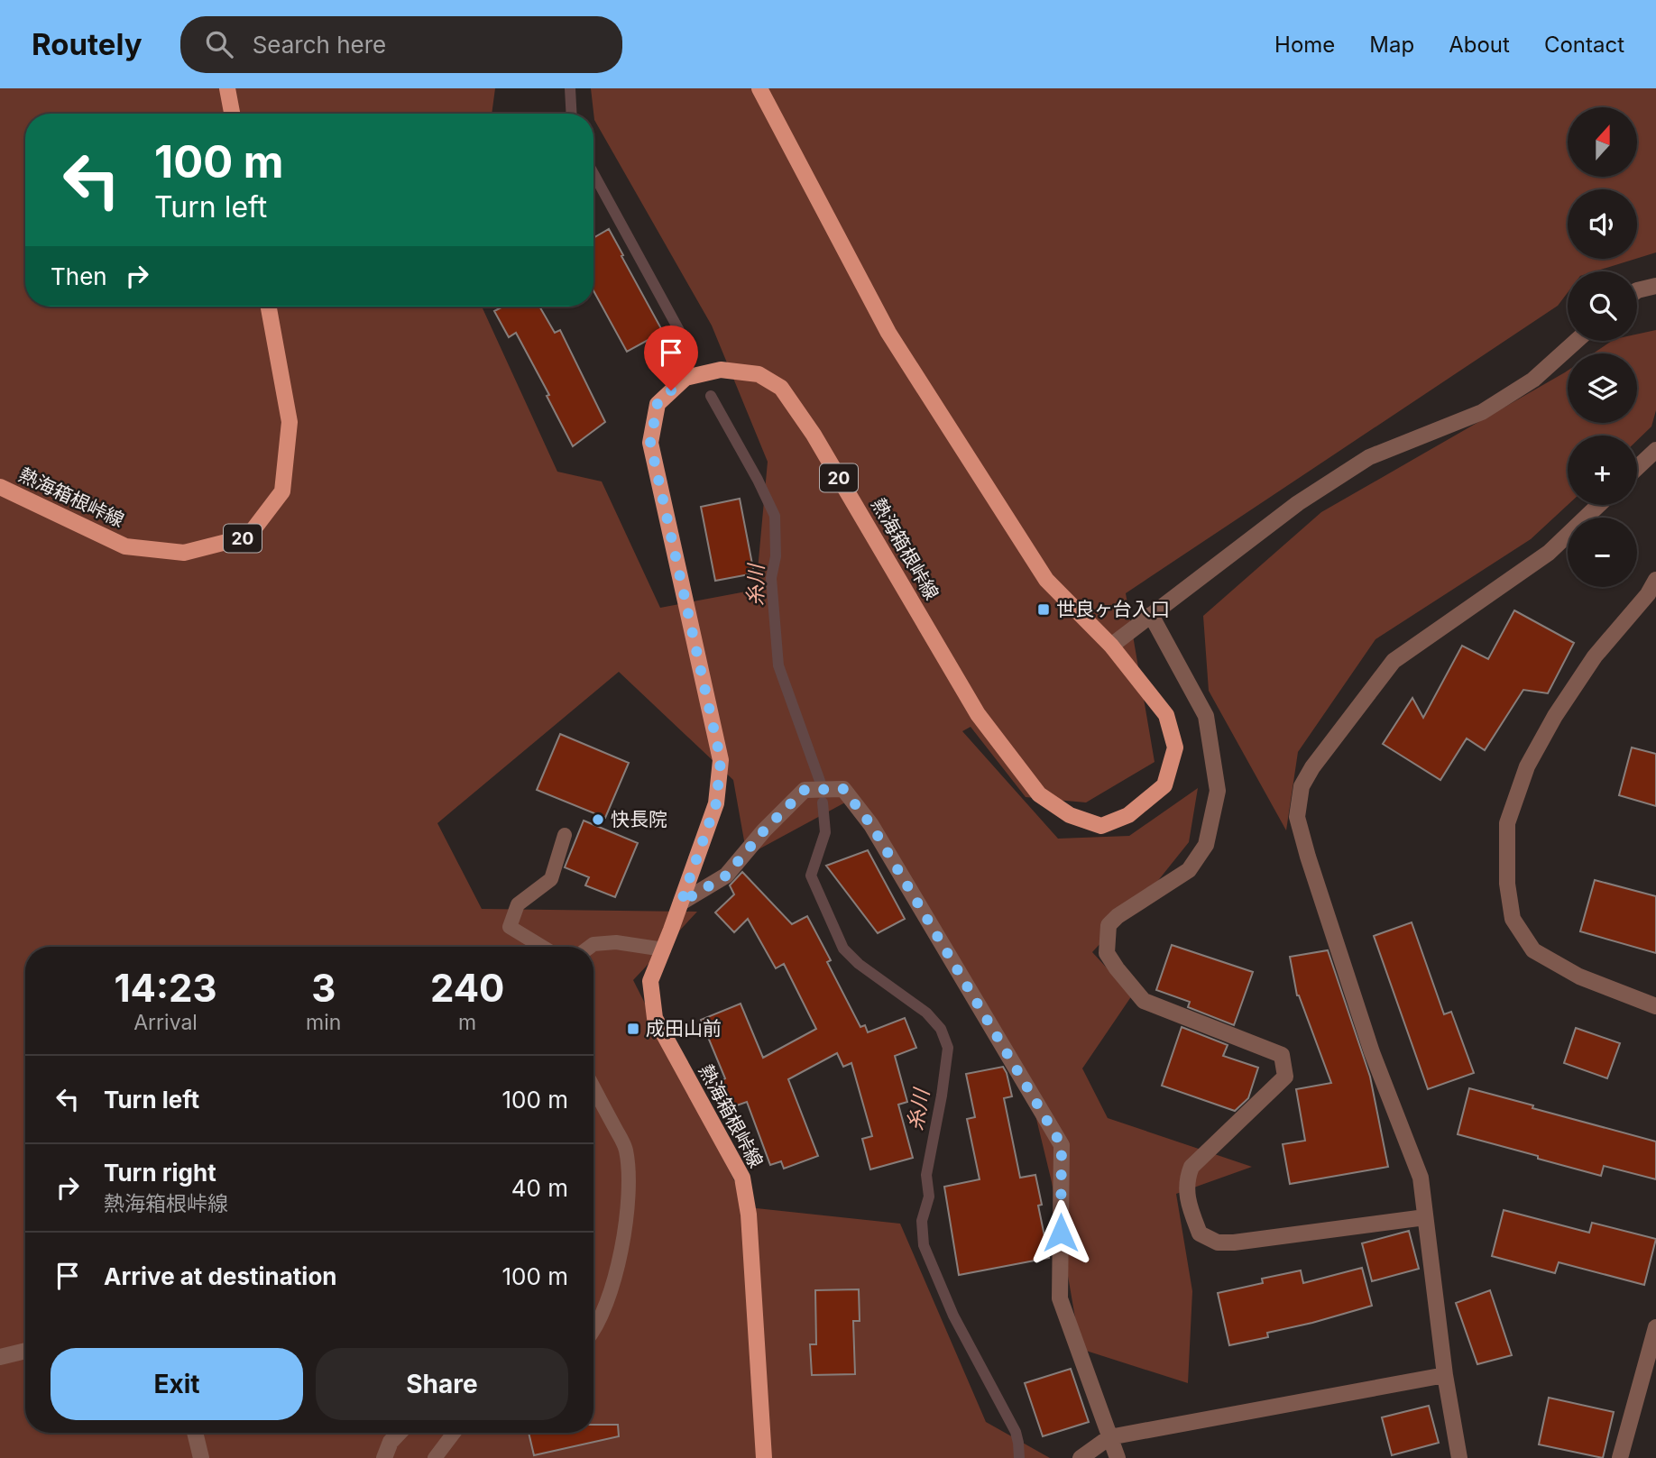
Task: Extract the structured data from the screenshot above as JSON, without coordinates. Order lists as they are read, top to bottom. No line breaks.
{"streets":{"main road":["20","熱海箱根峠線"]},"water":["糸川"],"places":{"transit":["世良ヶ台入口","成田山前"],"other":["快長院"]},"north":"top","page":{"header":"Routely","search":"Search here","nav":["Home","Map","About","Contact"],"map_buttons":["+","−"],"turn":["100 m","Turn left"],"then":"Then","eta":["14:23","Arrival","3","min","240","m"],"list":[{"name":"Turn left","value":"100 m"},{"name":"Turn right","note":"熱海箱根峠線","value":"40 m"},{"name":"Arrive at destination","value":"100 m"}],"buttons":["Exit","Share"]}}
